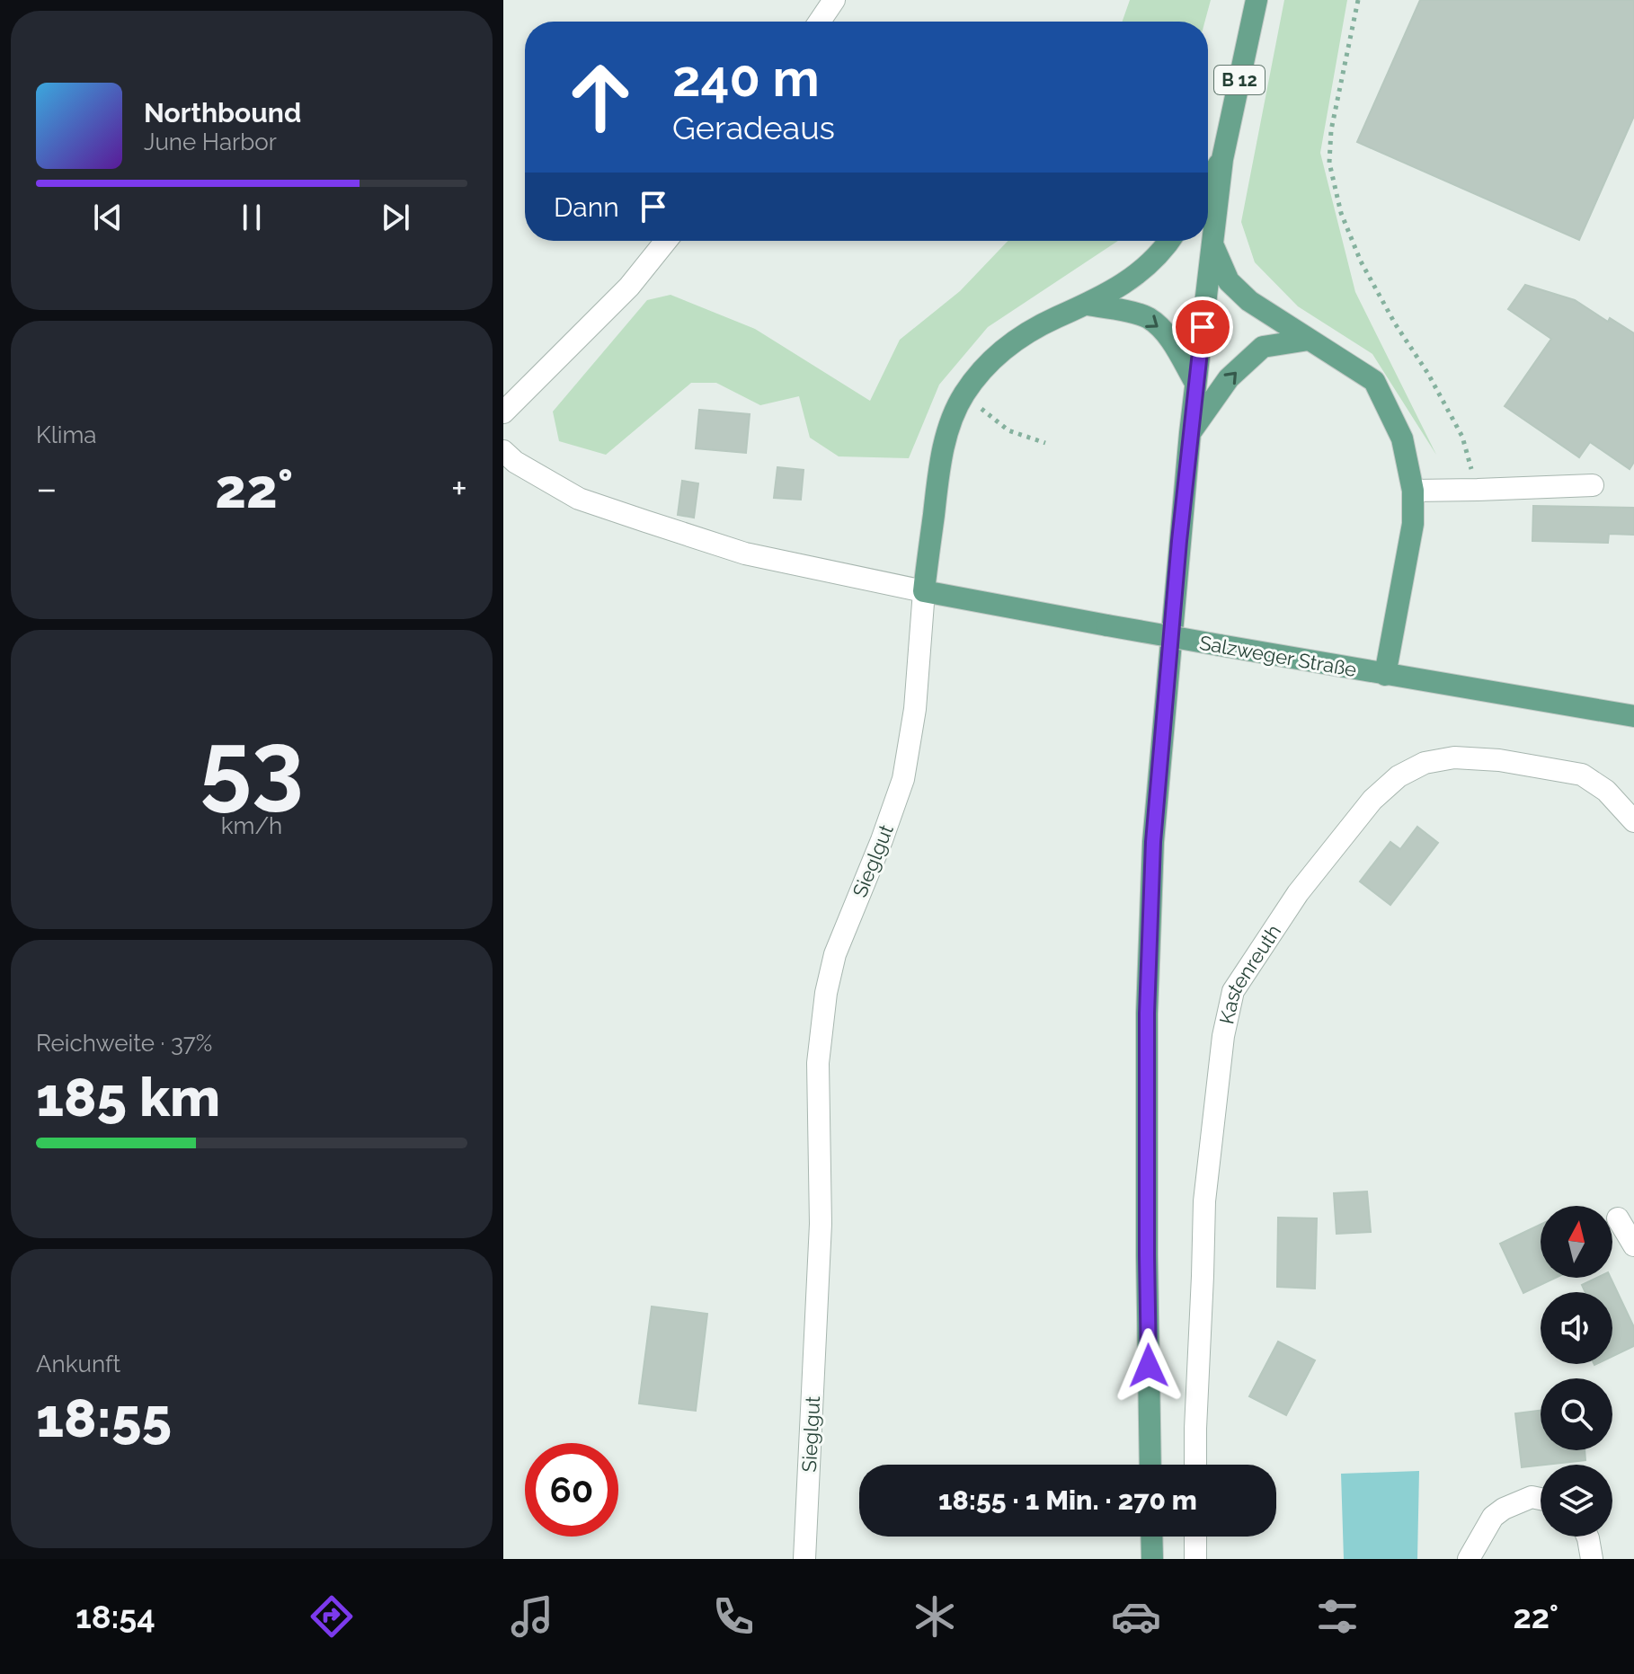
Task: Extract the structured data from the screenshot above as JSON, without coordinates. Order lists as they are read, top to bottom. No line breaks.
{"streets":{"main road":["B 12","Salzweger Straße"],"street":["Sieglgut","Kastenreuth"]},"crossings":[["Salzweger Straße","Sieglgut"]],"north":"top","page":{"turn":["240 m","Geradeaus"],"song":["Northbound","June Harbor"],"then":"Dann","tile":["Klima",["53","km/h"],["Reichweite · 37%","185 km"],["Ankunft","18:55"]],"heat":["−","22°","+"],"limit":"60","trip":"18:55 · 1 Min. · 270 m","tabs":["18:54","22°"]}}
